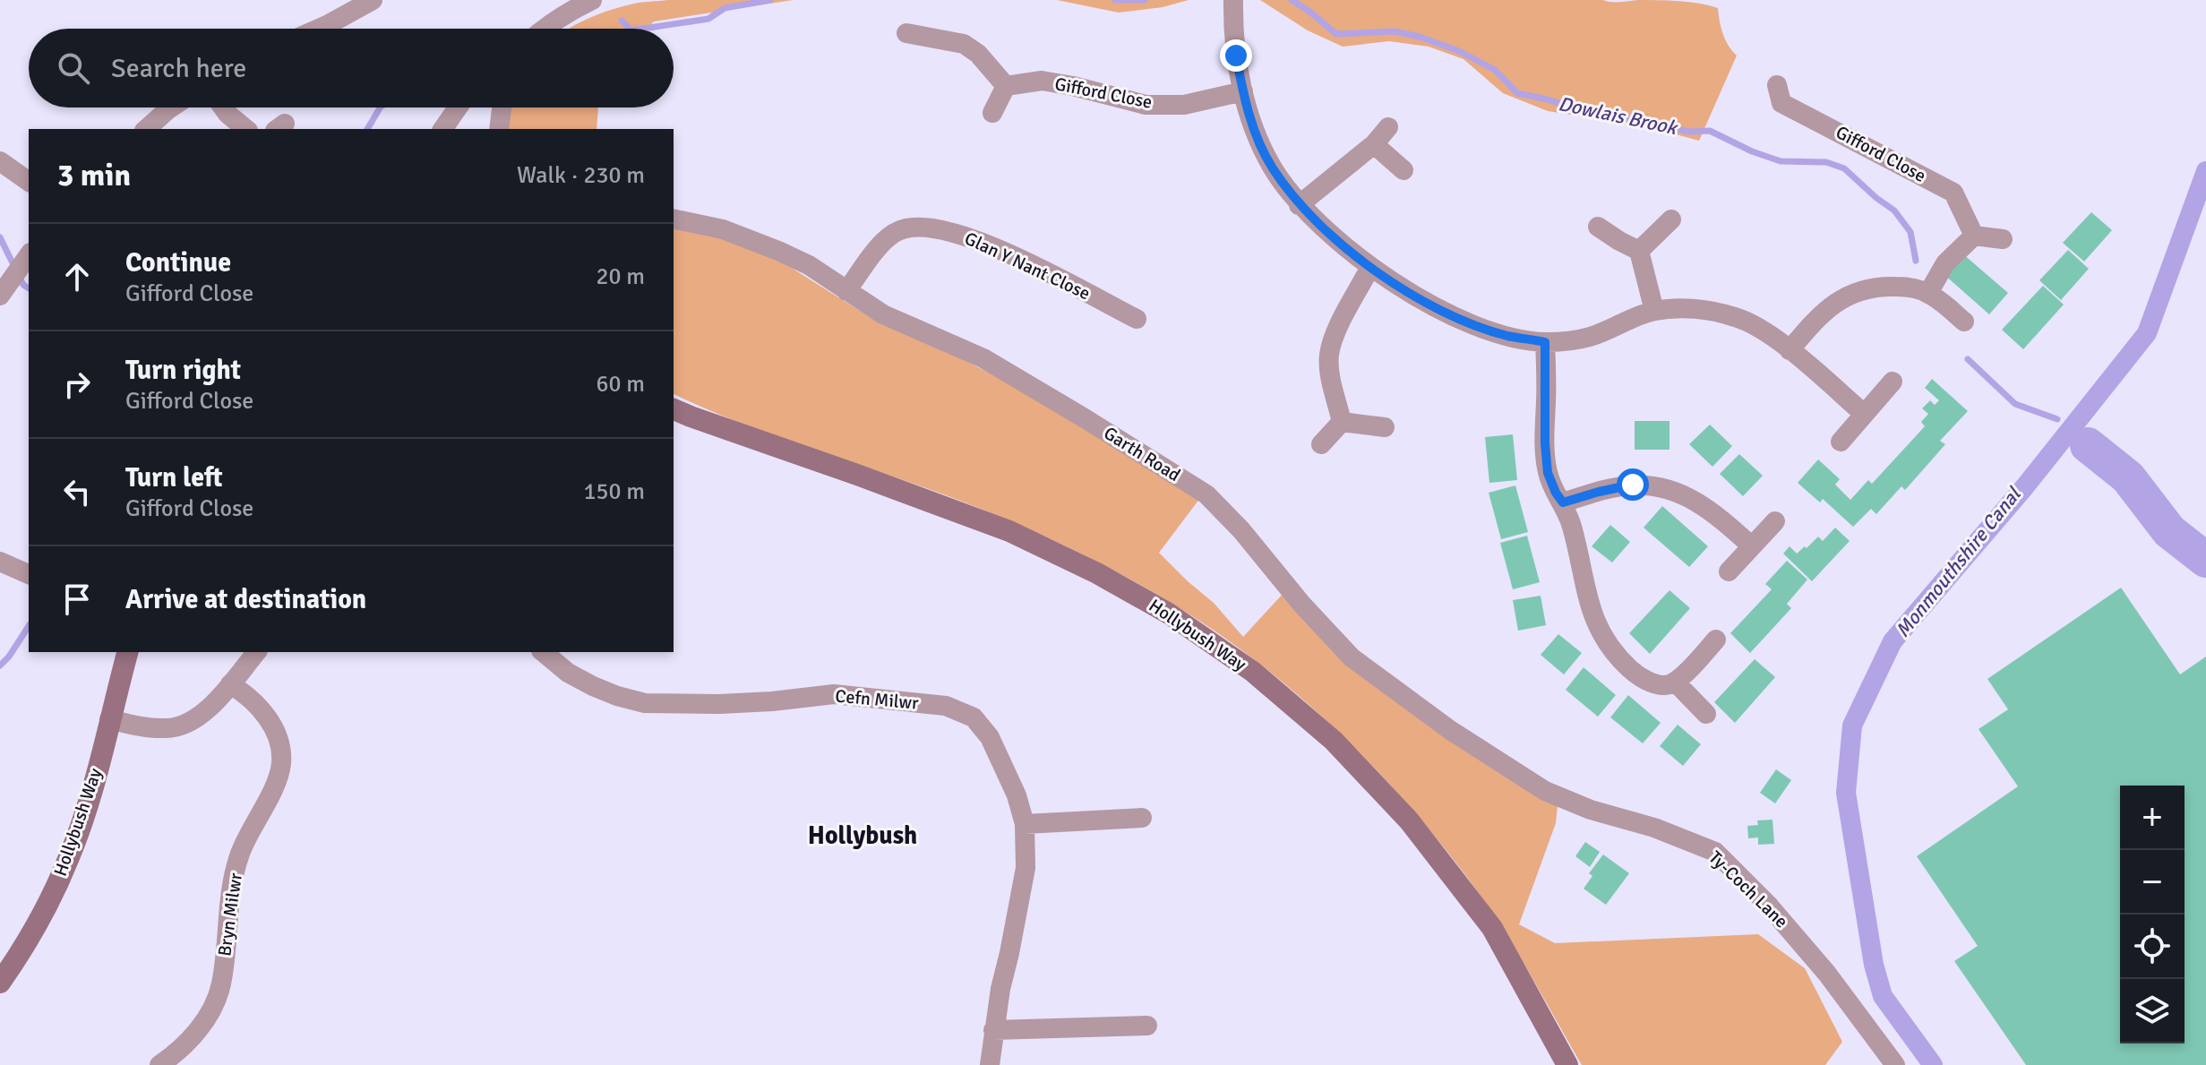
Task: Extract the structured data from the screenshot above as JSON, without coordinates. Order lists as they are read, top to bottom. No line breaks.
{"streets":{"street":["Gifford Close","Glan Y Nant Close","Garth Road","Hollybush Way","Cefn Milwr","Ty-Coch Lane","Bryn Milwr"]},"crossings":[["Glan Y Nant Close","Garth Road"],["Garth Road","Ty-Coch Lane"]],"districts":["Hollybush"],"water":["Dowlais Brook","Monmouthshire Canal"],"page":{"search":"Search here","heading":["3 min","Walk · 230 m"],"list":[["Continue","Gifford Close","20 m"],["Turn right","Gifford Close","60 m"],["Turn left","Gifford Close","150 m"],"Arrive at destination"],"map_buttons":["+","−"]}}
